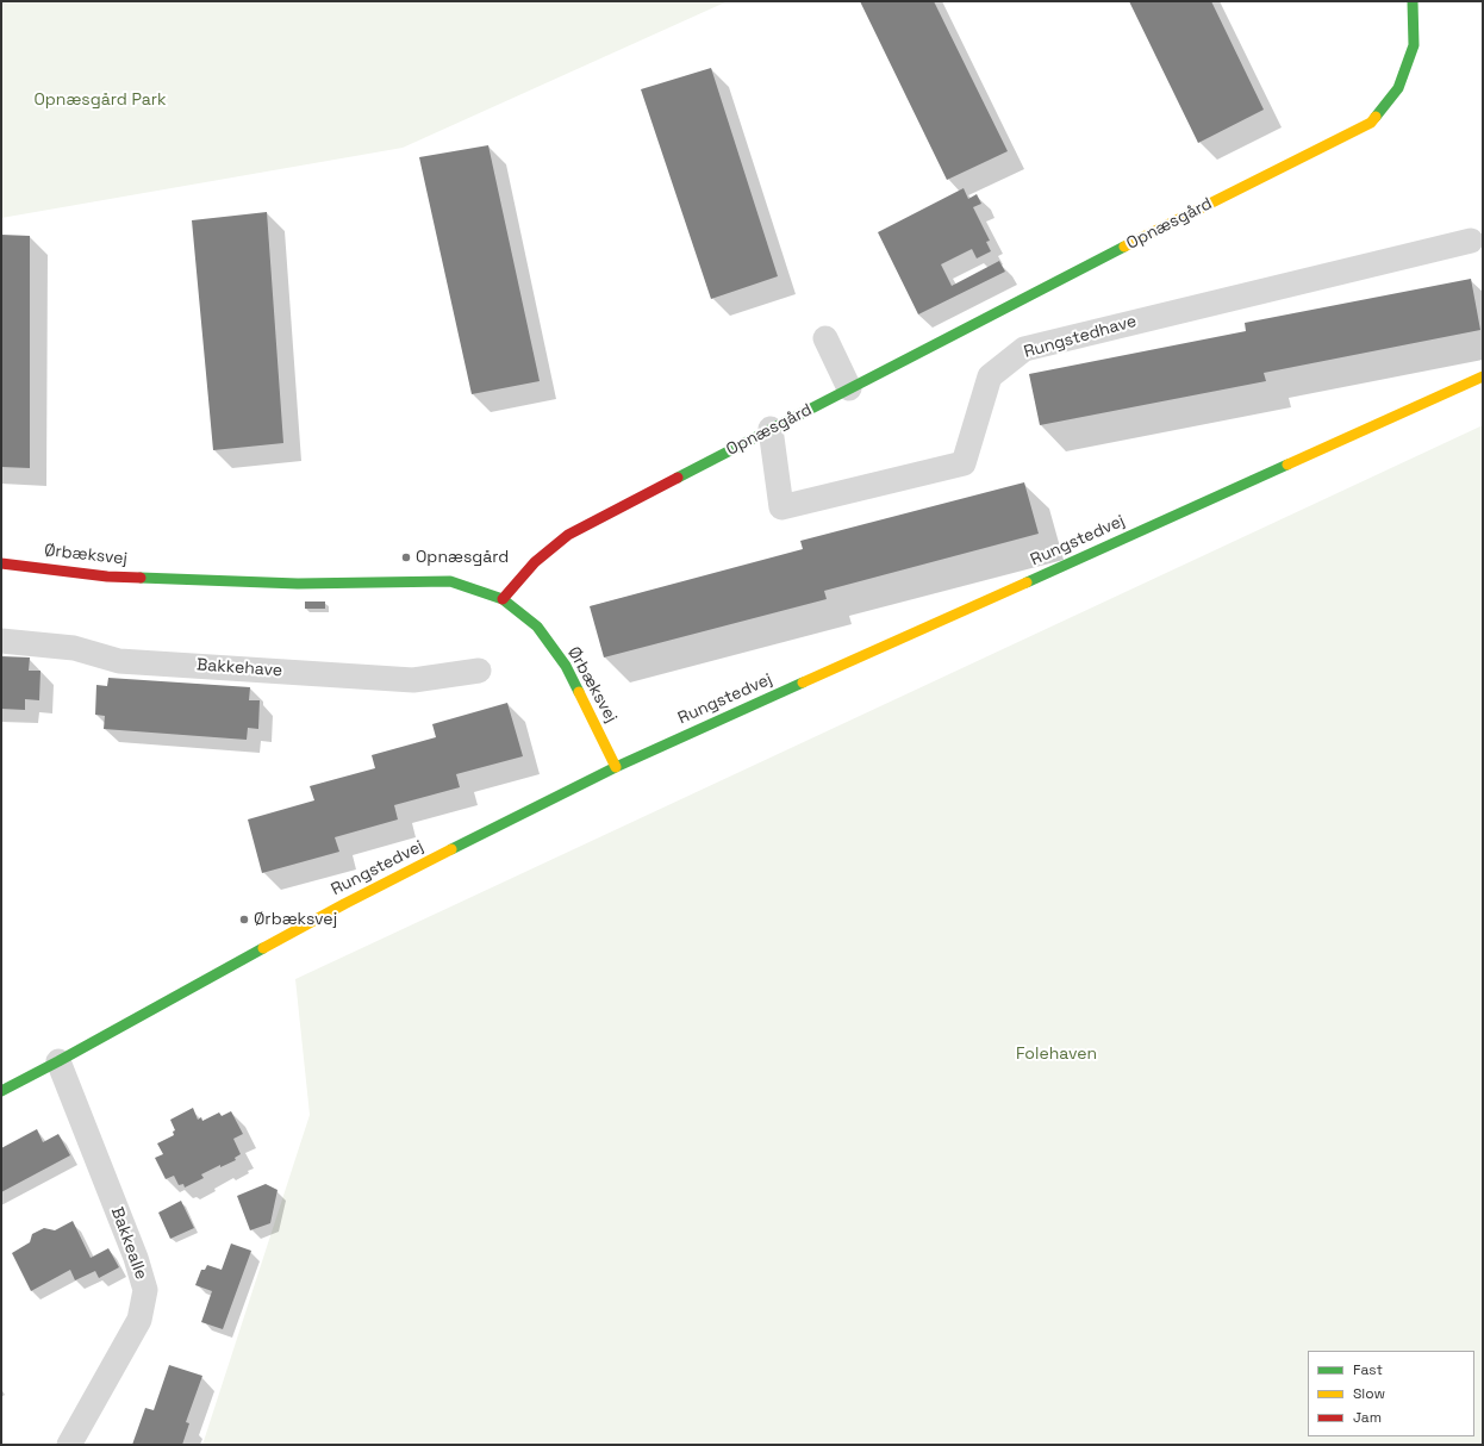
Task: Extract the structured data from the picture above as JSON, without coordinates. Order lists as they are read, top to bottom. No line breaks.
{"streets":{"street":["Opnæsgård","Rungstedhave","Rungstedvej","Ørbæksvej","Bakkehave","Bakkealle"]},"crossings":[["Opnæsgård","Rungstedhave"],["Opnæsgård","Ørbæksvej"],["Rungstedvej","Ørbæksvej"],["Rungstedvej","Bakkealle"]],"parks":["Opnæsgård Park","Folehaven"],"places":["Opnæsgård","Ørbæksvej"],"legend":["Fast","Slow","Jam"]}
